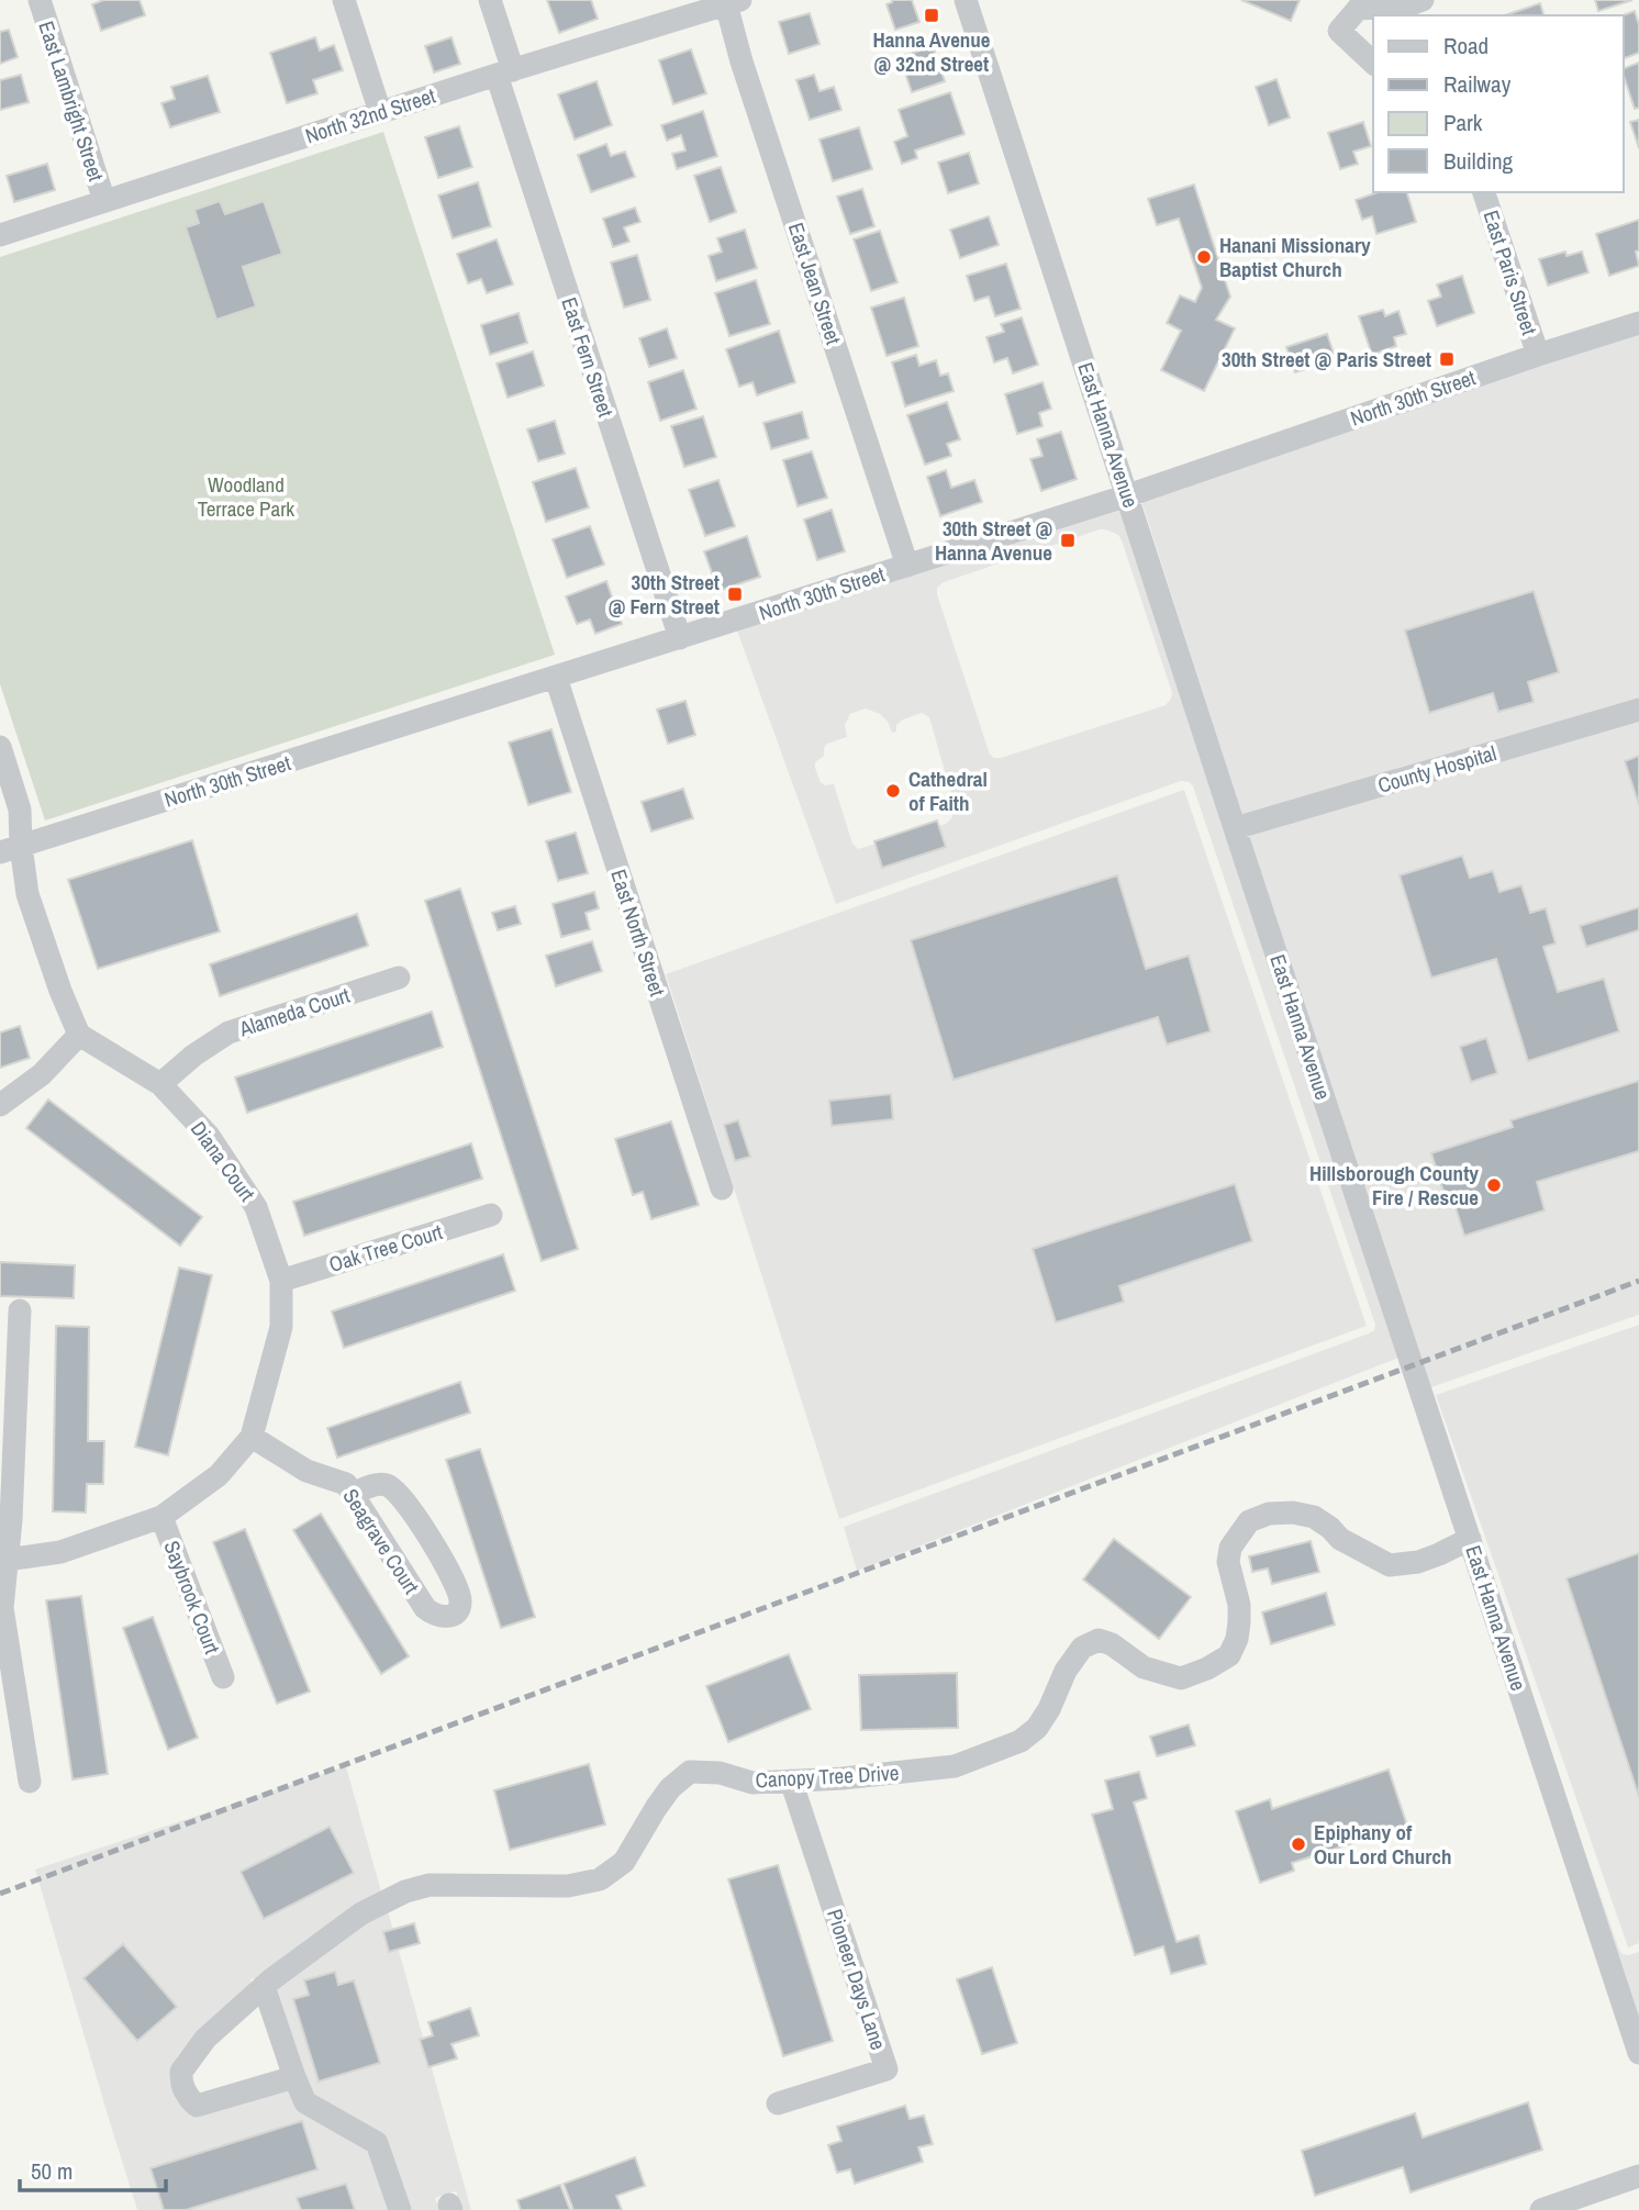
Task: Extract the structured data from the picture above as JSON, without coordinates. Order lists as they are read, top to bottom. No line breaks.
{"streets":{"street":["East Lambright Street","North 32nd Street","East Paris Street","East Jean Street","East Fern Street","North 30th Street","East Hanna Avenue","County Hospital","East North Street","Alameda Court","Diana Court","Oak Tree Court","Seagrave Court","Saybrook Court","Canopy Tree Drive","Pioneer Days Lane"]},"crossings":[["East Lambright Street","North 32nd Street"],["North 32nd Street","East Jean Street"],["North 32nd Street","East Fern Street"],["East Paris Street","North 30th Street"],["East Jean Street","North 30th Street"],["East Fern Street","North 30th Street"],["North 30th Street","East Hanna Avenue"],["North 30th Street","East North Street"],["East Hanna Avenue","County Hospital"],["East Hanna Avenue","Canopy Tree Drive"],["Alameda Court","Diana Court"],["Diana Court","Oak Tree Court"],["Diana Court","Seagrave Court"],["Diana Court","Saybrook Court"],["Canopy Tree Drive","Pioneer Days Lane"]],"parks":["Woodland Terrace Park"],"places":{"transit":["Hanna Avenue @ 32nd Street","30th Street @ Paris Street","30th Street @ Hanna Avenue","30th Street @ Fern Street"],"other":["Hanani Missionary Baptist Church","Cathedral of Faith","Hillsborough County Fire / Rescue","Epiphany of Our Lord Church"]},"legend":["Road","Railway","Park","Building"],"scale_bar":"50 m"}
